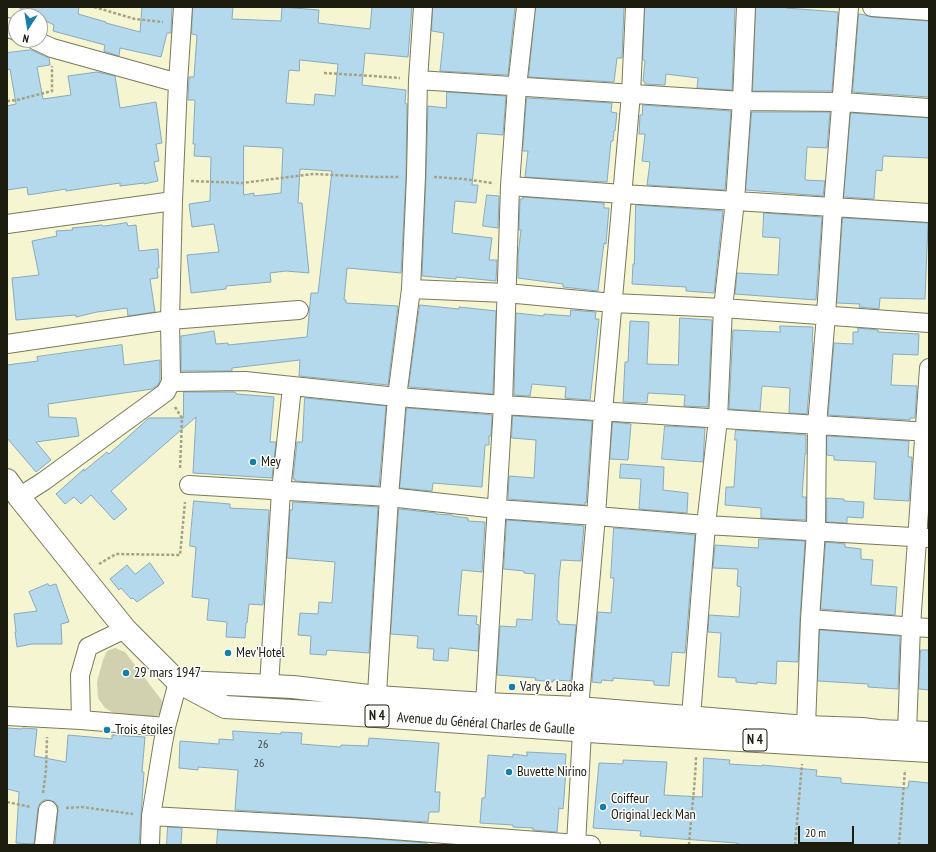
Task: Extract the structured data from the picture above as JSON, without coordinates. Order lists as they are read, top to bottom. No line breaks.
{"streets":{"main road":["N 4","Avenue du Général Charles de Gaulle"]},"crossings":[["N 4","Avenue du Général Charles de Gaulle"]],"places":["Mey","Mev'Hotel","29 mars 1947","Vary & Laoka","Trois étoiles","Buvette Nirino","Coiffeur Original Jeck Man"],"house_numbers":["26","26"],"scale_bar":"20 m","north":"bottom"}
